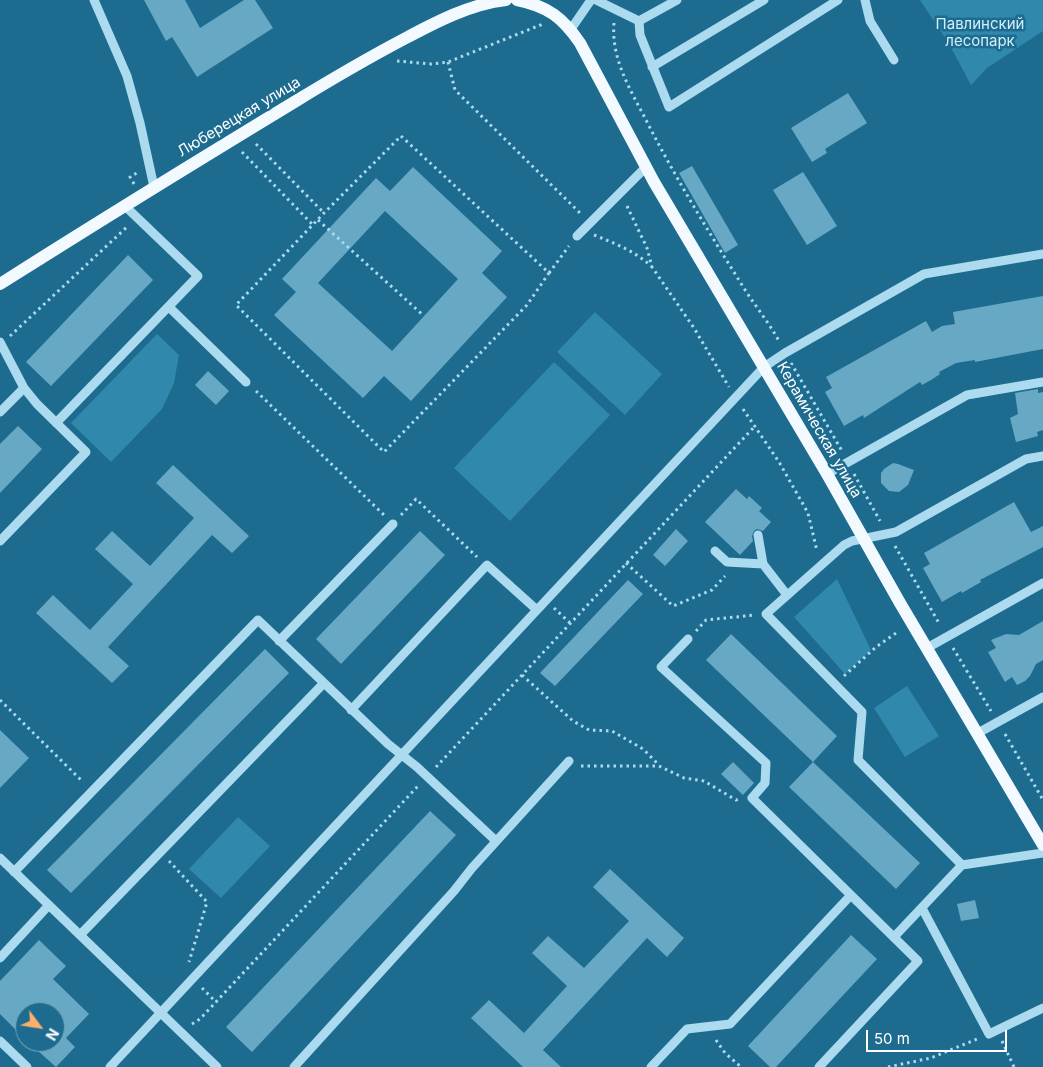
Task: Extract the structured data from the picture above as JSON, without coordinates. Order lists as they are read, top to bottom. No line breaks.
{"streets":{"main road":["Люберецкая улица","Керамическая улица"]},"parks":["Павлинский лесопарк"],"scale_bar":"50 m","north":"bottom right"}
